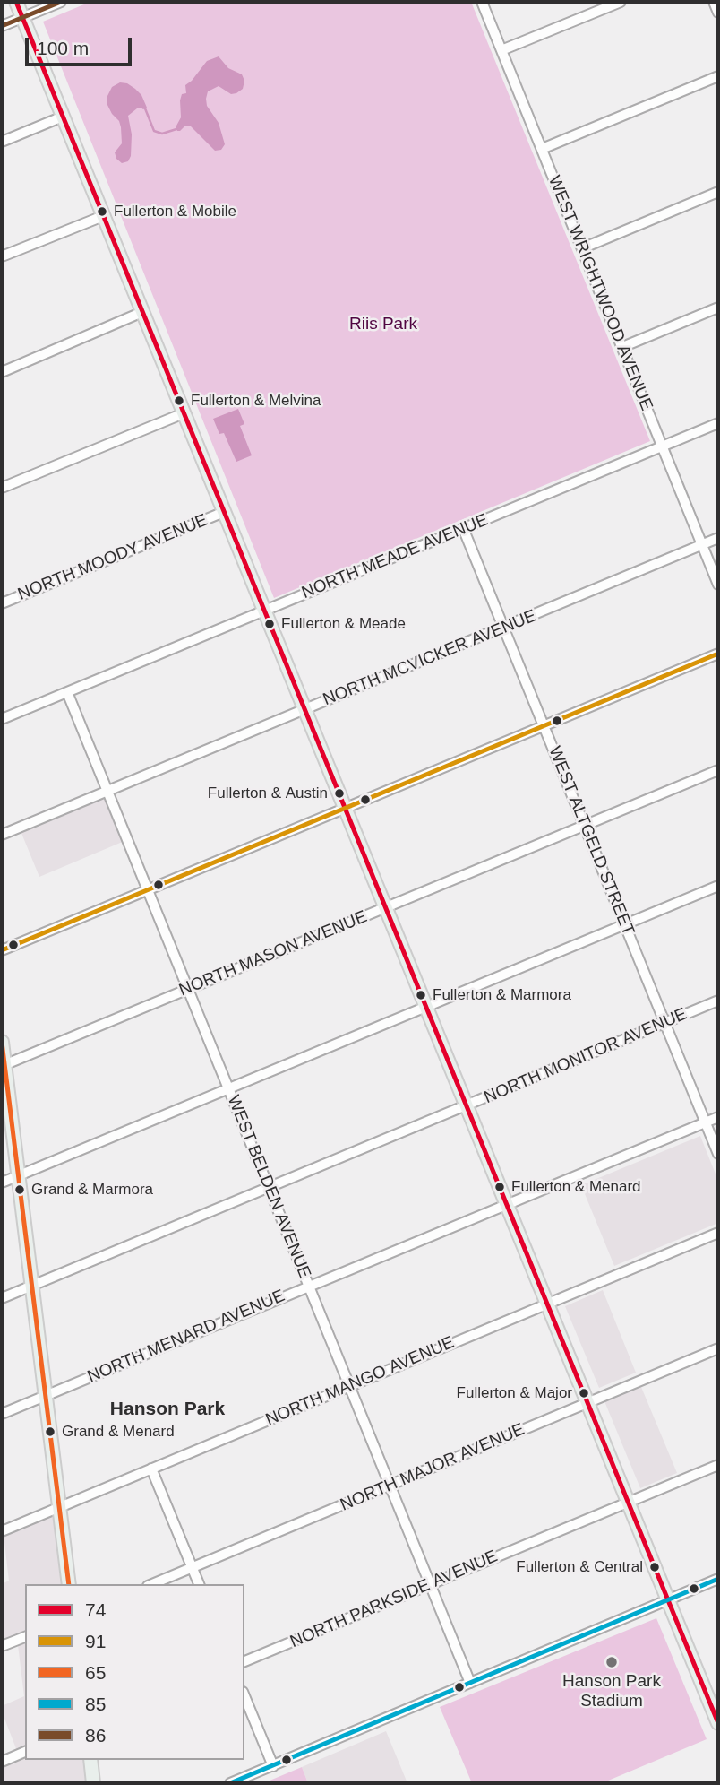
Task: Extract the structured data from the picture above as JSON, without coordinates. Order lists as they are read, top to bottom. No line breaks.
{"streets":{"street":["WEST WRIGHTWOOD AVENUE","NORTH MEADE AVENUE","NORTH MOODY AVENUE","NORTH MCVICKER AVENUE","WEST ALTGELD STREET","NORTH MASON AVENUE","NORTH MONITOR AVENUE","WEST BELDEN AVENUE","NORTH MENARD AVENUE","NORTH MANGO AVENUE","NORTH MAJOR AVENUE","NORTH PARKSIDE AVENUE"]},"crossings":[["WEST WRIGHTWOOD AVENUE","NORTH MEADE AVENUE"],["WEST WRIGHTWOOD AVENUE","NORTH MCVICKER AVENUE"],["NORTH MEADE AVENUE","WEST ALTGELD STREET"],["NORTH MEADE AVENUE","WEST BELDEN AVENUE"],["NORTH MCVICKER AVENUE","WEST ALTGELD STREET"],["NORTH MCVICKER AVENUE","WEST BELDEN AVENUE"],["WEST ALTGELD STREET","NORTH MASON AVENUE"],["WEST ALTGELD STREET","NORTH MONITOR AVENUE"],["WEST ALTGELD STREET","NORTH MENARD AVENUE"],["NORTH MASON AVENUE","WEST BELDEN AVENUE"],["NORTH MONITOR AVENUE","WEST BELDEN AVENUE"],["WEST BELDEN AVENUE","NORTH MENARD AVENUE"],["WEST BELDEN AVENUE","NORTH MANGO AVENUE"],["WEST BELDEN AVENUE","NORTH MAJOR AVENUE"],["WEST BELDEN AVENUE","NORTH PARKSIDE AVENUE"]],"districts":["Hanson Park"],"parks":["Riis Park"],"places":["Fullerton & Mobile","Fullerton & Melvina","Fullerton & Meade","Fullerton & Austin","Fullerton & Marmora","Fullerton & Menard","Grand & Marmora","Fullerton & Major","Grand & Menard","Fullerton & Central","Hanson Park Stadium"],"lines":["transit line 74","transit line 86","transit line 91","transit line 65","transit line 85"],"legend":["74","91","65","85","86"],"scale_bar":"100 m"}
